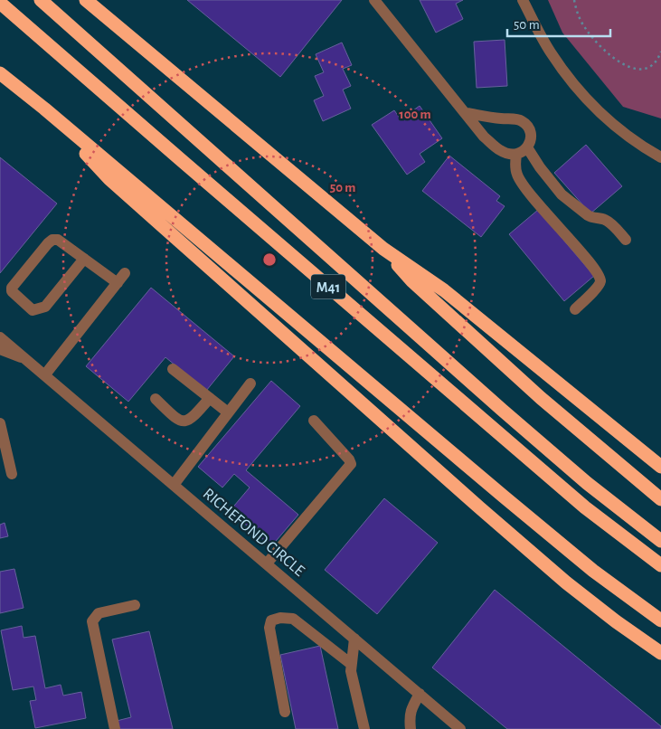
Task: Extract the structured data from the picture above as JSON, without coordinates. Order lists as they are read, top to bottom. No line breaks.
{"streets":{"highway":["M41"],"street":["RICHEFOND CIRCLE"]},"scale_bar":"50 m","rings":["100 m","50 m"]}
